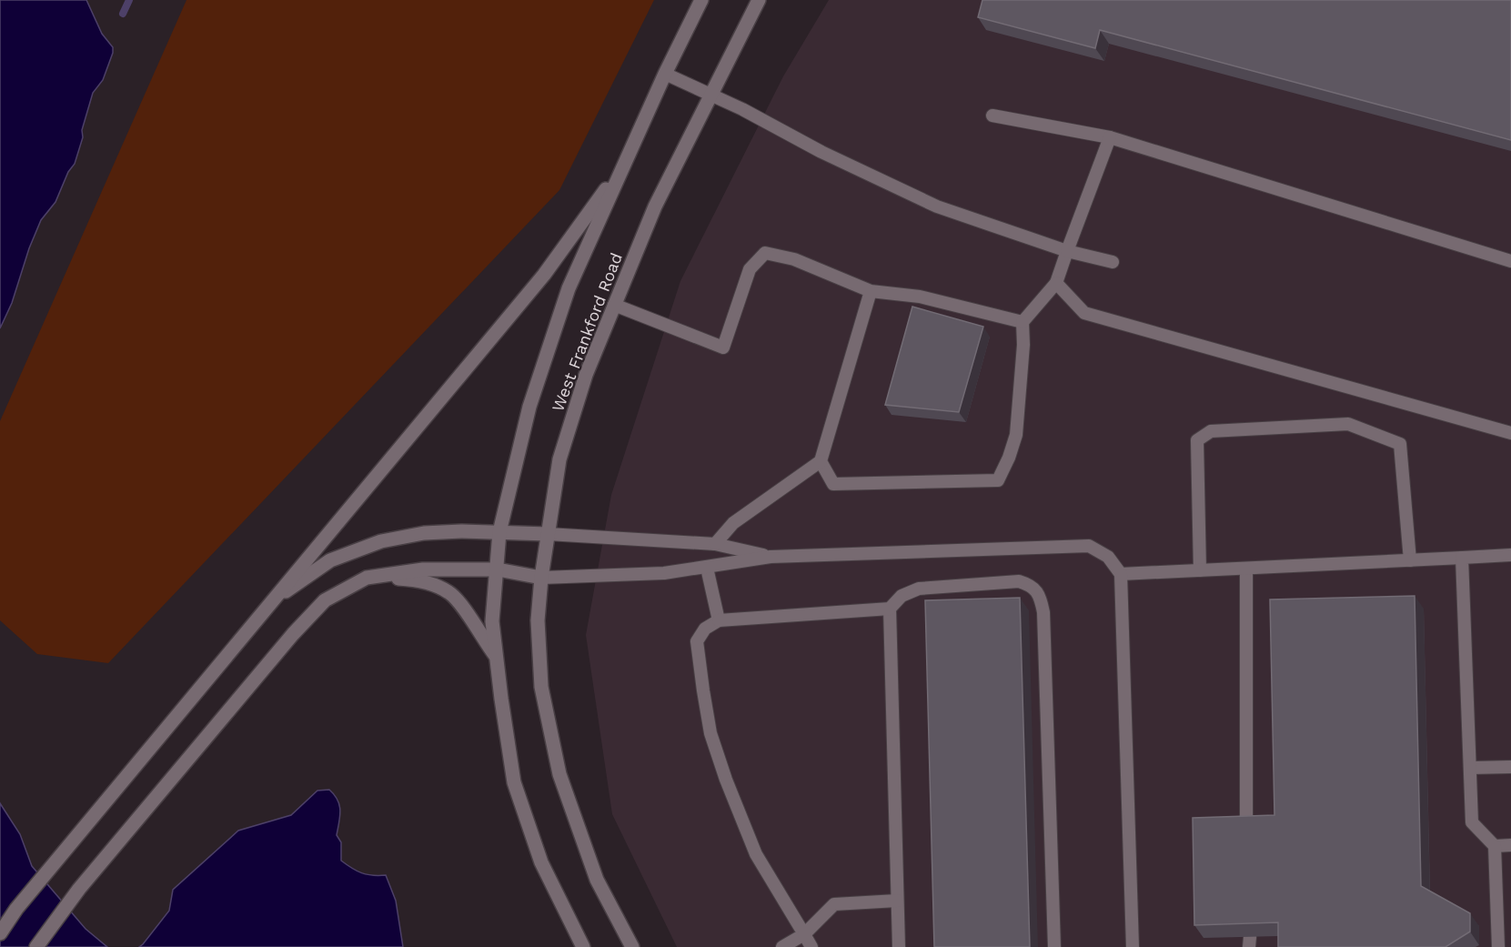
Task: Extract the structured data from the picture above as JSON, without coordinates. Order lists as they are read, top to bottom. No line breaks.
{"streets":{"main road":["West Frankford Road"]}}
